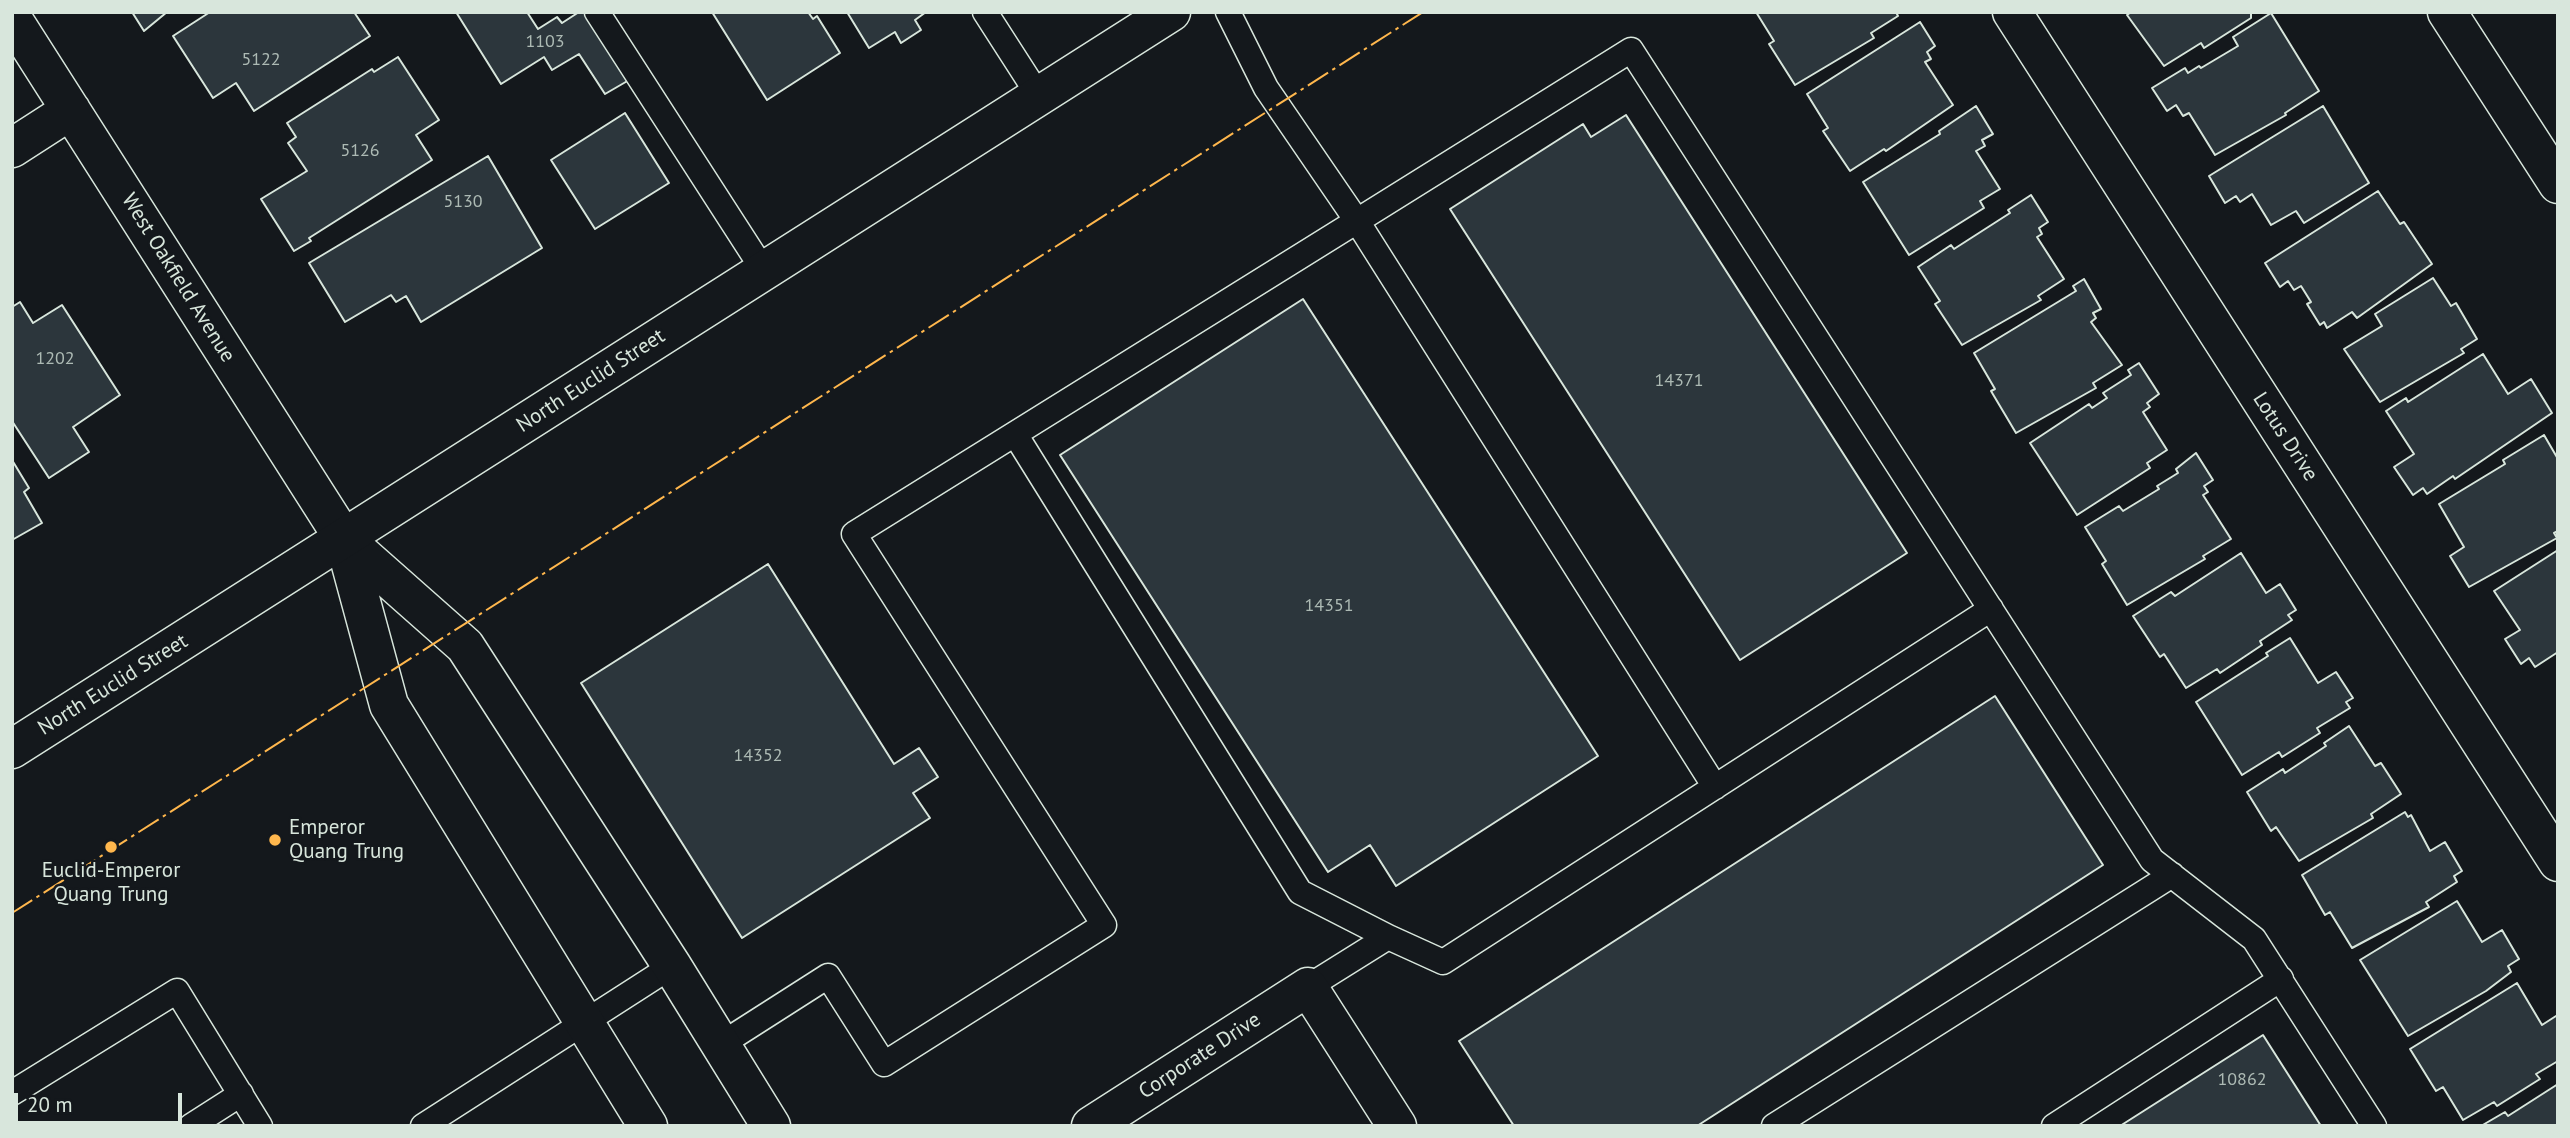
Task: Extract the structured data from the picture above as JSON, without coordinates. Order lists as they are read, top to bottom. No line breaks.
{"streets":{"street":["West Oakfield Avenue","North Euclid Street","Lotus Drive","Corporate Drive"]},"crossings":[["West Oakfield Avenue","North Euclid Street"]],"places":["Emperor Quang Trung","Euclid-Emperor Quang Trung"],"house_numbers":["1103","5122","5126","5130","1202","14371","14351","14352","10862"],"scale_bar":"20 m"}
